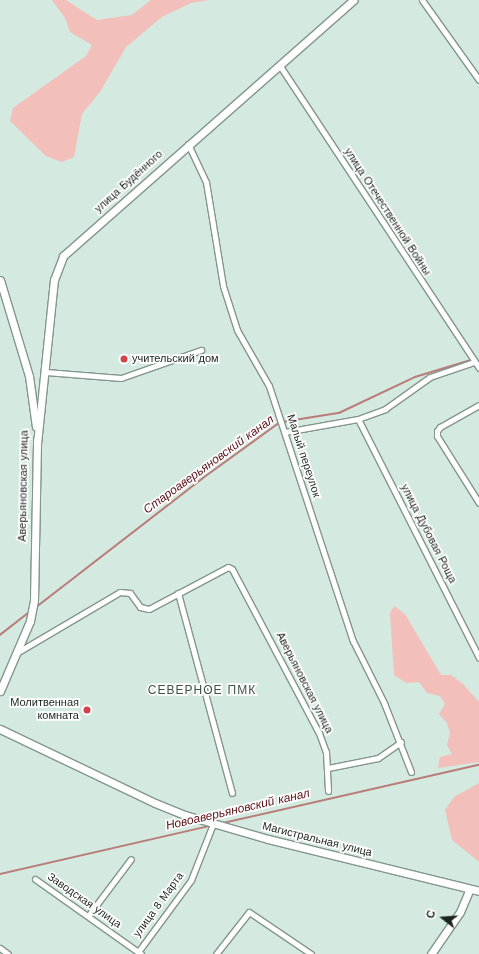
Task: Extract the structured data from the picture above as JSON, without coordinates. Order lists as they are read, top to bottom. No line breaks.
{"streets":{"street":["улица Будённого","улица Отечественной Войны","Малый переулок","Аверьяновская улица","улица Дубовая Роща","Магистральная улица","Заводская улица","улица 8 Марта"]},"crossings":[["улица Будённого","улица Отечественной Войны"],["улица Будённого","Малый переулок"],["улица Будённого","Аверьяновская улица"],["Магистральная улица","улица 8 Марта"],["Заводская улица","улица 8 Марта"]],"districts":["СЕВЕРНОЕ ПМК"],"water":["Староаверьяновский канал","Новоаверьяновский канал"],"places":["учительский дом","Молитвенная комната"],"north":"left"}
